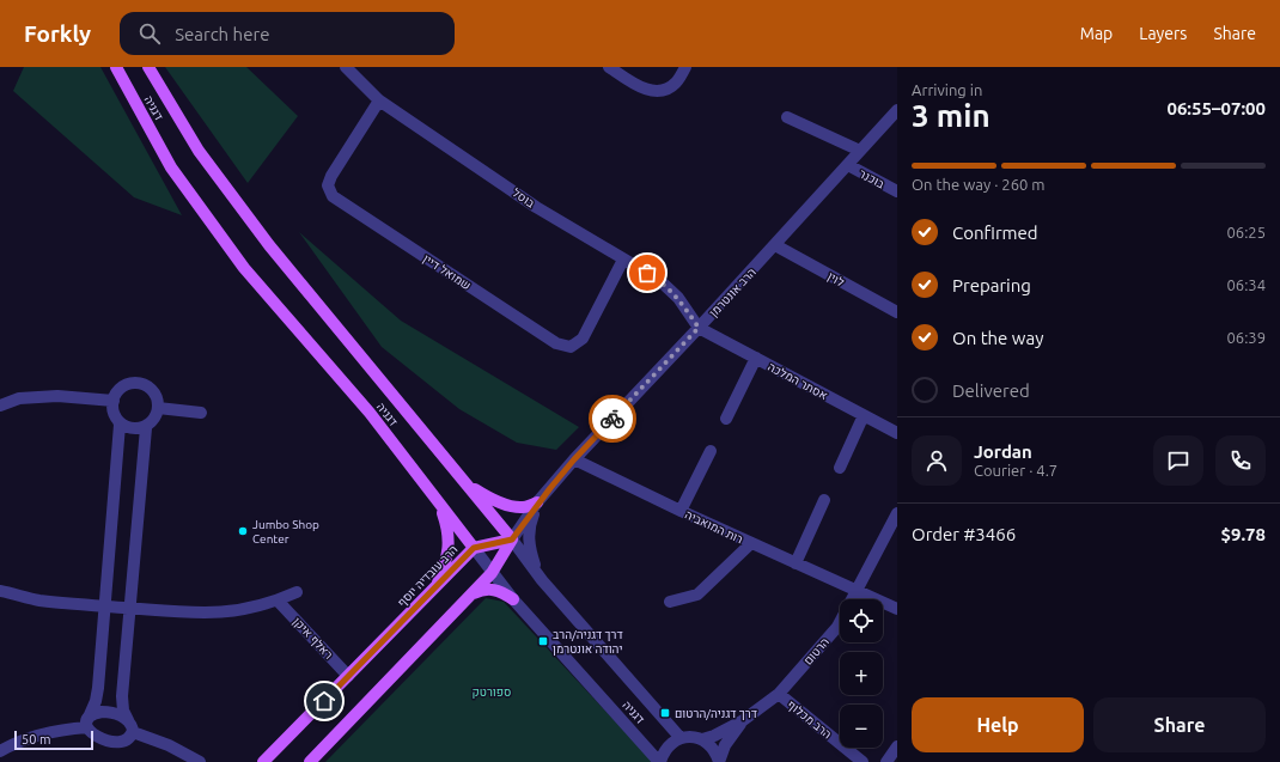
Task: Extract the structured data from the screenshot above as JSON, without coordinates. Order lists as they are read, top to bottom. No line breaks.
{"streets":{"main road":["דגניה","הרב עובדיה יוסף"],"street":["בוכנר","בוסל","שמואל דיין","לוין","הרב אונטרמן","אסתר המלכה","רות המואביה","ראלף איקן","הרטום","הרב מכלוף"]},"crossings":[["דגניה","הרב אונטרמן"],["דגניה","הרב עובדיה יוסף"],["בוכנר","הרב אונטרמן"],["בוסל","שמואל דיין"],["בוסל","הרב אונטרמן"],["בוסל","אסתר המלכה"],["לוין","הרב אונטרמן"],["הרב אונטרמן","אסתר המלכה"],["הרב אונטרמן","רות המואביה"],["הרב אונטרמן","הרב עובדיה יוסף"],["רות המואביה","הרטום"],["הרב עובדיה יוסף","ראלף איקן"],["הרטום","הרב מכלוף"]],"parks":["ספורטק"],"places":{"other":["Jumbo Shop Center"],"transit":["דרך דגניה/הרב יהודה אונטרמן","דרך דגניה/הרטום"]},"scale_bar":"50 m","page":{"header":"Forkly","search":"Search here","nav":["Map","Layers","Share"],"heading":["3 min","Arriving in","06:55–07:00"],"panel":["Jordan","Courier · 4.7","Order #3466","$9.78"],"bar":"On the way · 260 m","list":[["Confirmed","06:25"],["Preparing","06:34"],["On the way","06:39"],"Delivered"],"map_buttons":["+","−"],"buttons":["Help","Share"],"scale":"50 m"}}
